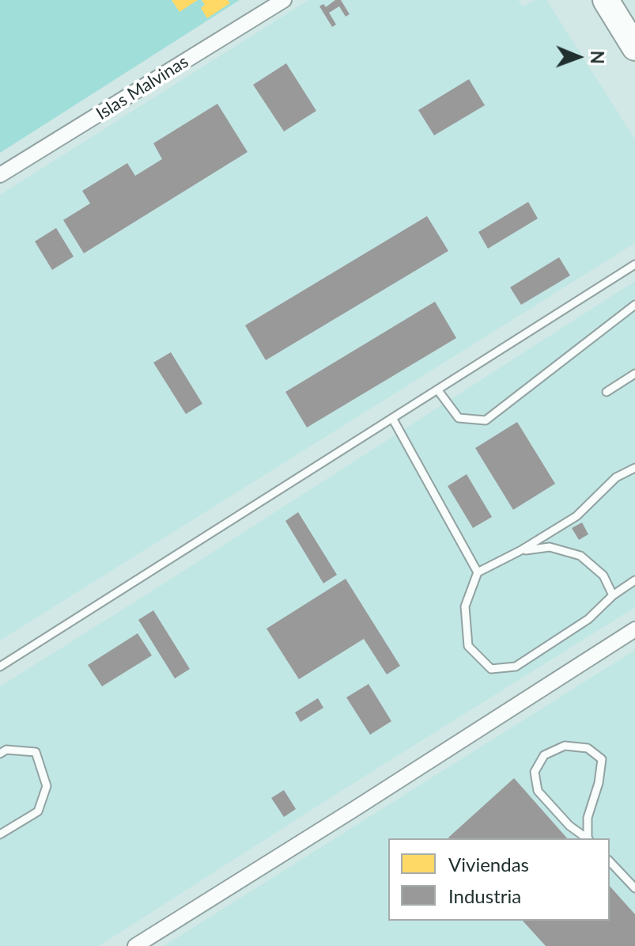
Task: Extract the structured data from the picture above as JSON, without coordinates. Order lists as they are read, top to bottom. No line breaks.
{"streets":{"street":["Islas Malvinas"]},"legend":["Viviendas","Industria"],"north":"right"}
